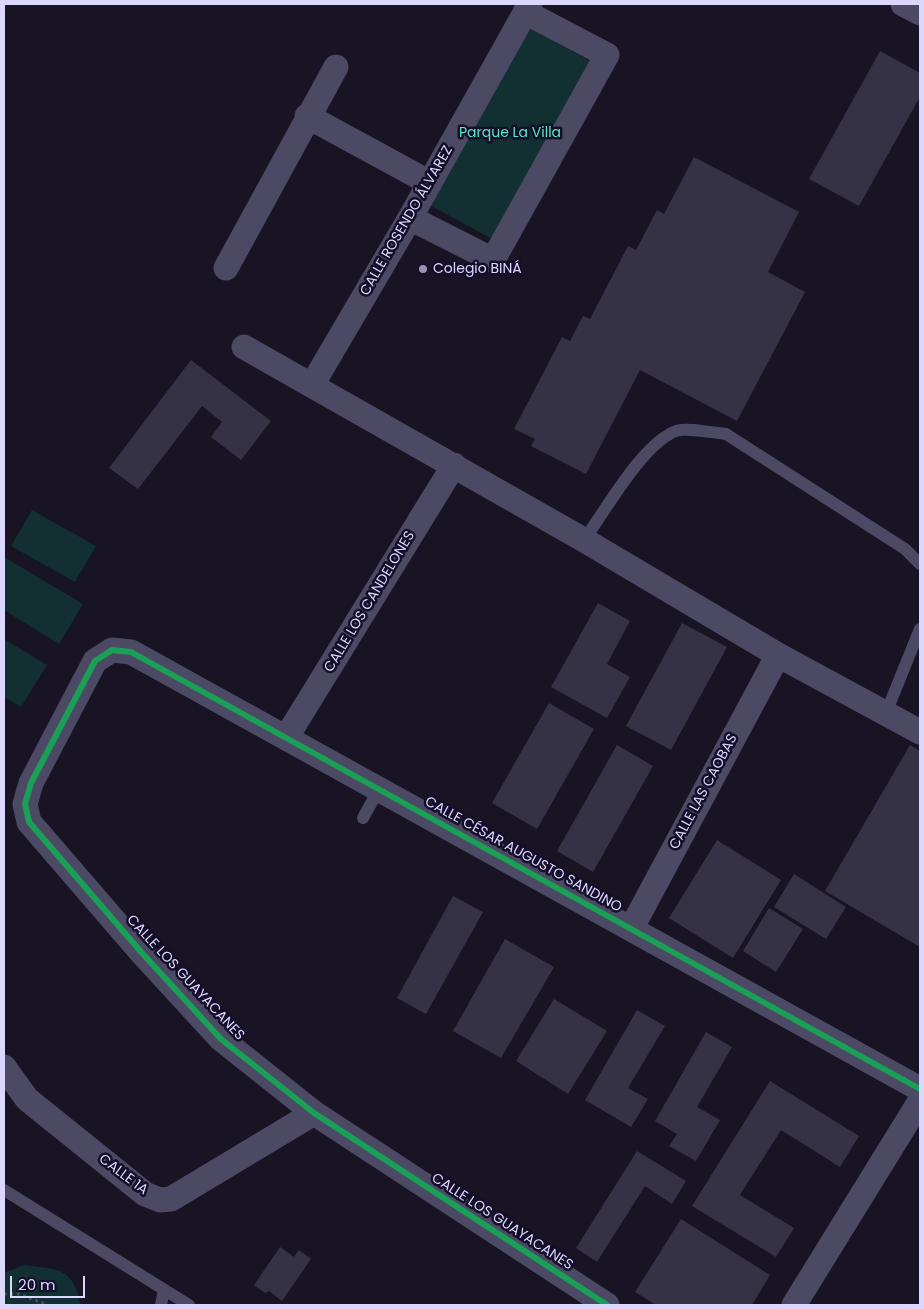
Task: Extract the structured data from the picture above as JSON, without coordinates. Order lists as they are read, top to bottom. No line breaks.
{"streets":{"street":["CALLE ROSENDO ÁLVAREZ","CALLE LOS CANDELONES","CALLE LAS CAOBAS","CALLE CÉSAR AUGUSTO SANDINO","CALLE LOS GUAYACANES","CALLE 1A"]},"crossings":[["CALLE LOS CANDELONES","CALLE CÉSAR AUGUSTO SANDINO"],["CALLE LAS CAOBAS","CALLE CÉSAR AUGUSTO SANDINO"],["CALLE CÉSAR AUGUSTO SANDINO","CALLE LOS GUAYACANES"],["CALLE LOS GUAYACANES","CALLE 1A"]],"parks":["Parque La Villa"],"places":["Colegio BINÁ"],"scale_bar":"20 m"}
